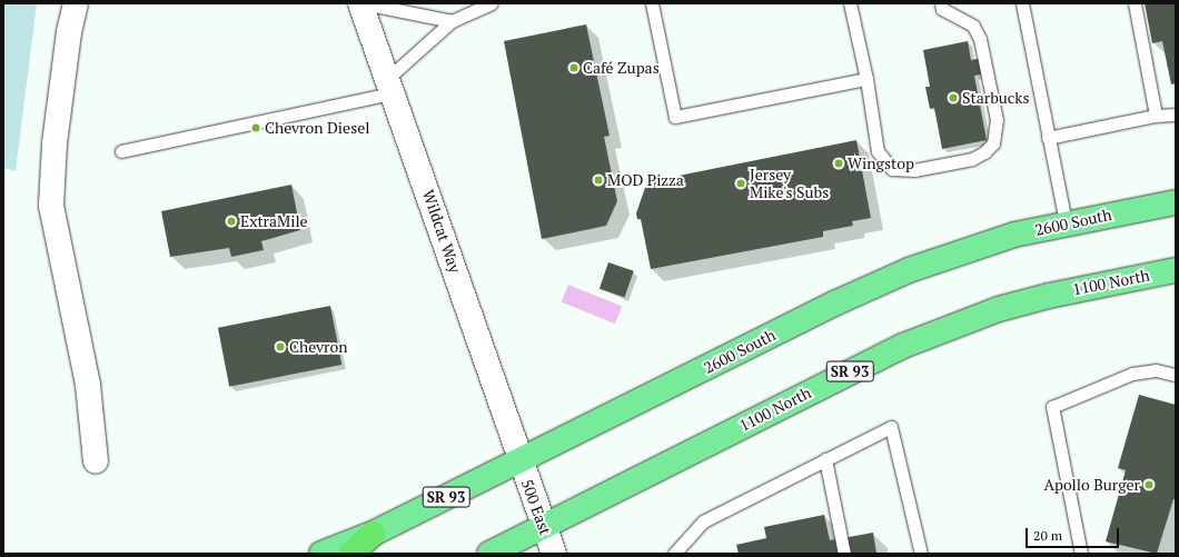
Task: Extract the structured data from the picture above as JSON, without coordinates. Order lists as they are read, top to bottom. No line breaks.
{"streets":{"main road":["2600 South","1100 North","SR 93"],"street":["Wildcat Way","500 East"]},"crossings":[["2600 South","Wildcat Way"],["2600 South","500 East"],["Wildcat Way","500 East"],["1100 North","500 East"]],"places":["Café Zupas","Starbucks","Chevron Diesel","Wingstop","MOD Pizza","Jersey Mike's Subs","ExtraMile","Chevron","Apollo Burger"],"scale_bar":"20 m"}
